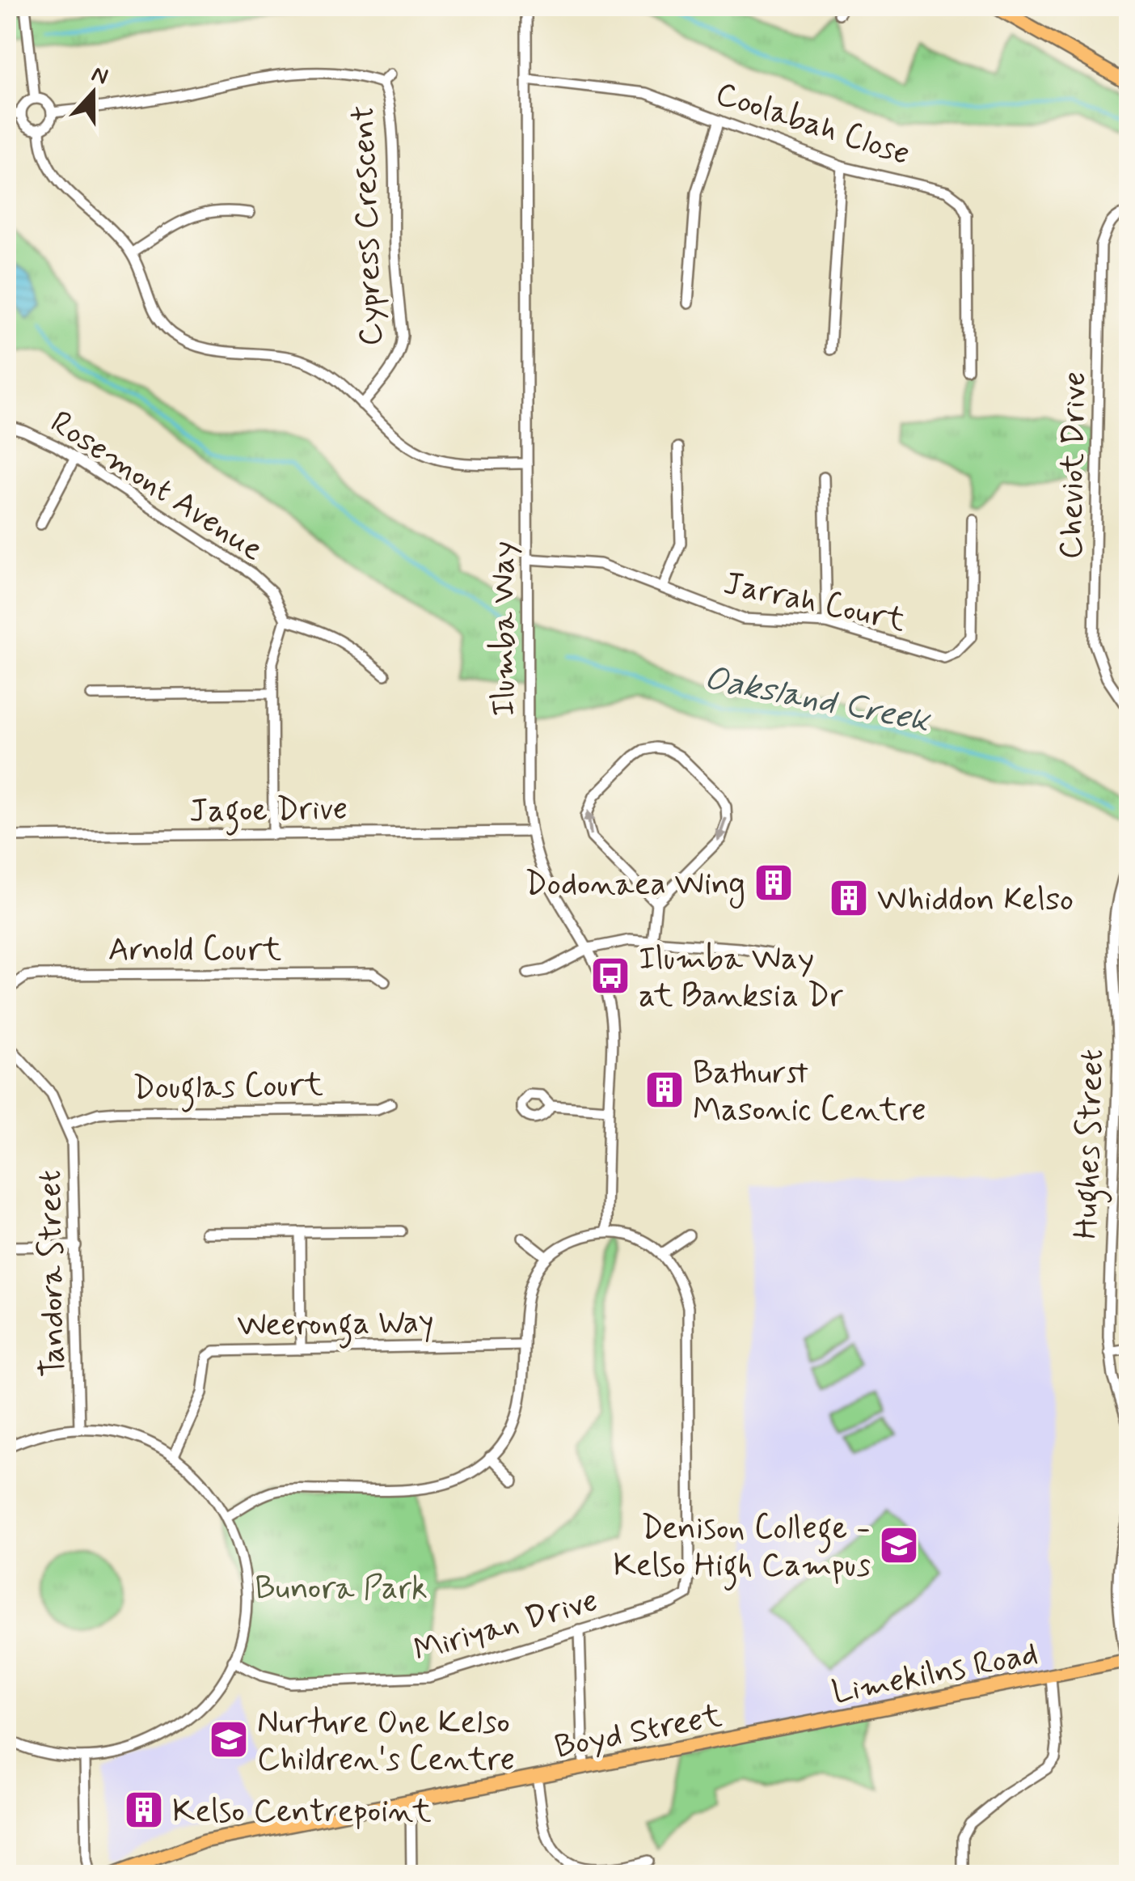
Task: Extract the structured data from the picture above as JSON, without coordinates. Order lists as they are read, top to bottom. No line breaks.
{"streets":{"main road":["Limekilns Road","Boyd Street"],"street":["Coolabah Close","Cypress Crescent","Cheviot Drive","Rosemont Avenue","Jarrah Court","Ilumba Way","Jagoe Drive","Arnold Court","Douglas Court","Hughes Street","Tandora Street","Weeronga Way","Miriyan Drive"]},"crossings":[["Coolabah Close","Ilumba Way"],["Jarrah Court","Ilumba Way"],["Ilumba Way","Jagoe Drive"],["Douglas Court","Tandora Street"],["Limekilns Road","Boyd Street"]],"water":["Oaksland Creek"],"parks":["Bunora Park"],"places":{"building":["Dodonaea Wing","Whiddon Kelso","Bathurst Masonic Centre","Kelso Centrepoint"],"bus stop":["Ilumba Way at Banksia Dr"],"school or university":["Denison College - Kelso High Campus","Nurture One Kelso Children's Centre"]},"north":"top"}
